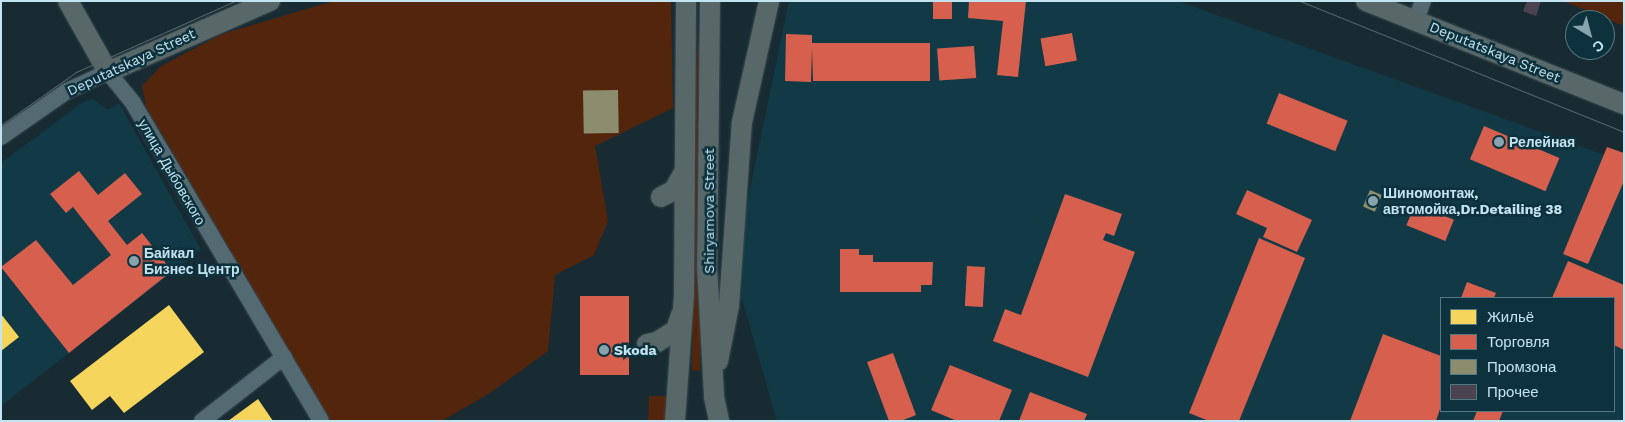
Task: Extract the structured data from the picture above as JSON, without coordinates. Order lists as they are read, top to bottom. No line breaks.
{"streets":{"main road":["Deputatskaya Street","улица Дыбовского","Shiryamova Street"]},"crossings":[["Deputatskaya Street","улица Дыбовского"]],"places":["Релейная","Шиномонтаж, автомойка,Dr.Detailing 38","Байкал Бизнес Центр","Skoda"],"legend":["Жильё","Торговля","Промзона","Прочее"],"north":"bottom right"}
